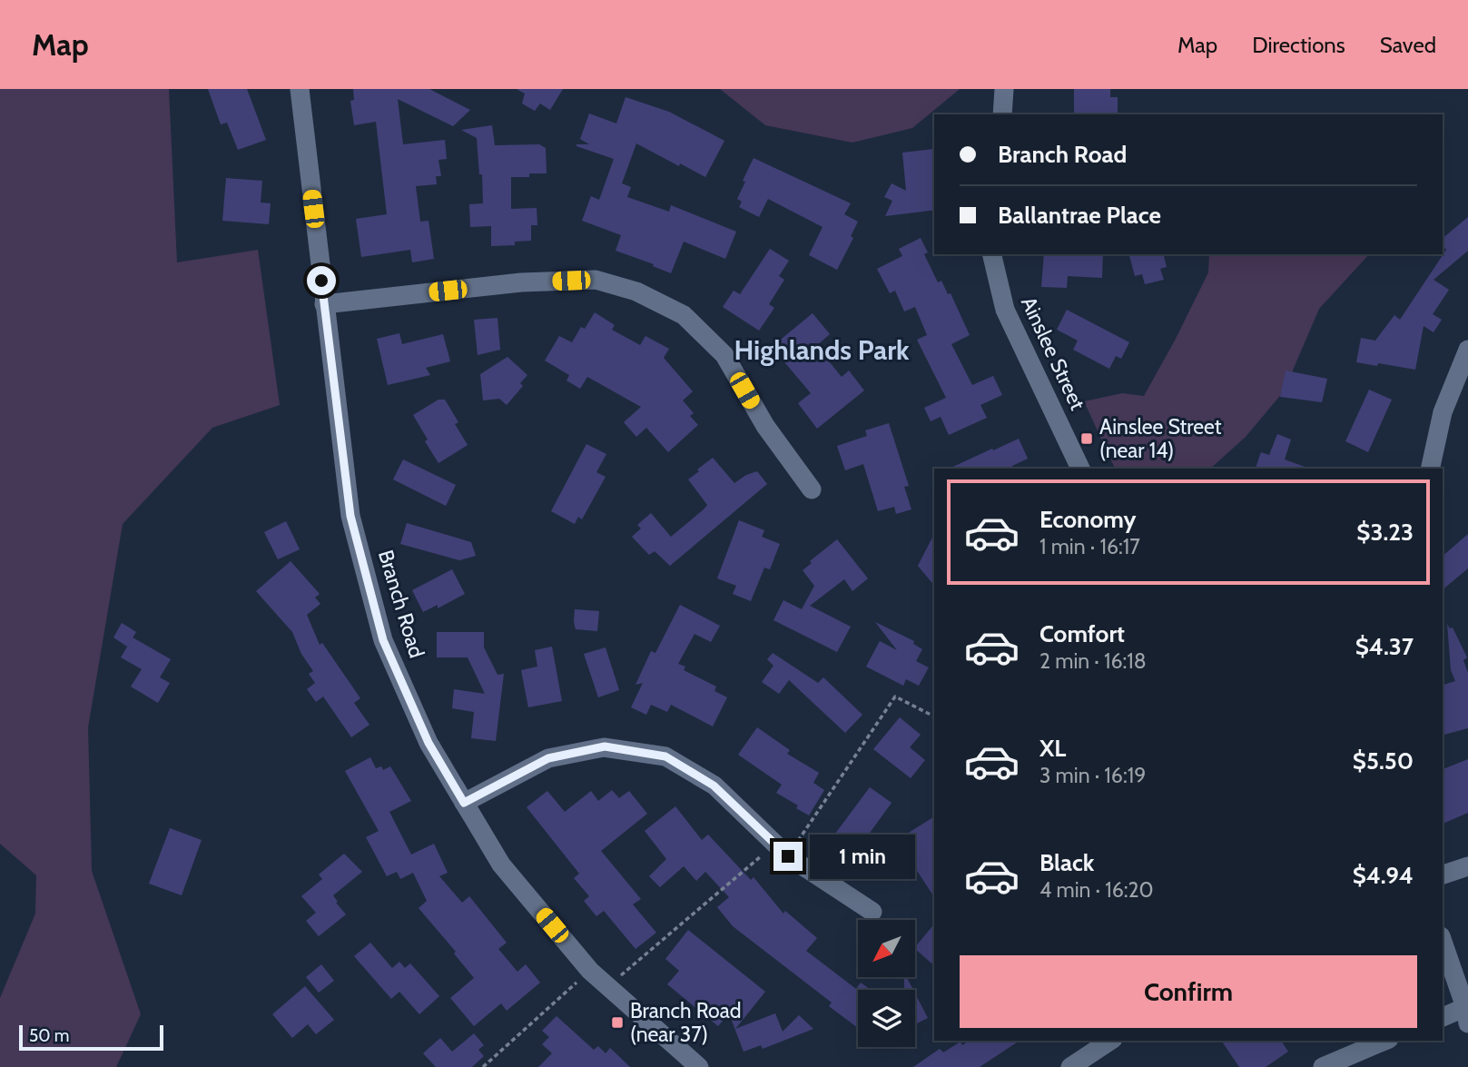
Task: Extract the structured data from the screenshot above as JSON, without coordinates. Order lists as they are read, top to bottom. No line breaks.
{"streets":{"street":["Ainslee Street","Branch Road"]},"districts":["Highlands Park"],"places":{"transit":["Ainslee Street (near 14)","Branch Road (near 37)"]},"scale_bar":"50 m","north":"bottom left","page":{"header":"Map","nav":["Map","Directions","Saved"],"banner":["Branch Road","Ballantrae Place"],"list":[{"name":"Economy","note":"1 min · 16:17","value":"$3.23"},{"name":"Comfort","note":"2 min · 16:18","value":"$4.37"},{"name":"XL","note":"3 min · 16:19","value":"$5.50"},{"name":"Black","note":"4 min · 16:20","value":"$4.94"}],"bubble":"1 min","buttons":"Confirm","scale":"50 m"}}
